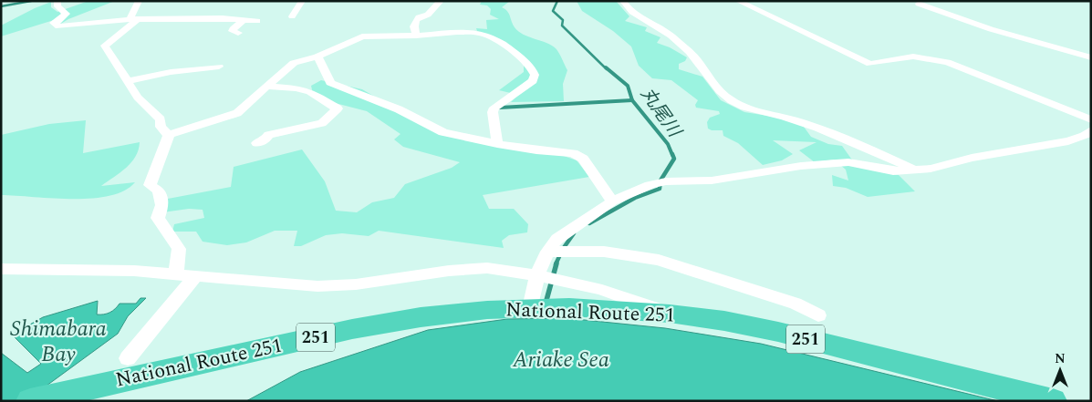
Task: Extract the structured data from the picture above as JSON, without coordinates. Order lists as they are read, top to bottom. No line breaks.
{"streets":{"highway":["National Route 251","251"]},"water":["丸尾川","Shimabara Bay","Ariake Sea"],"north":"top"}
